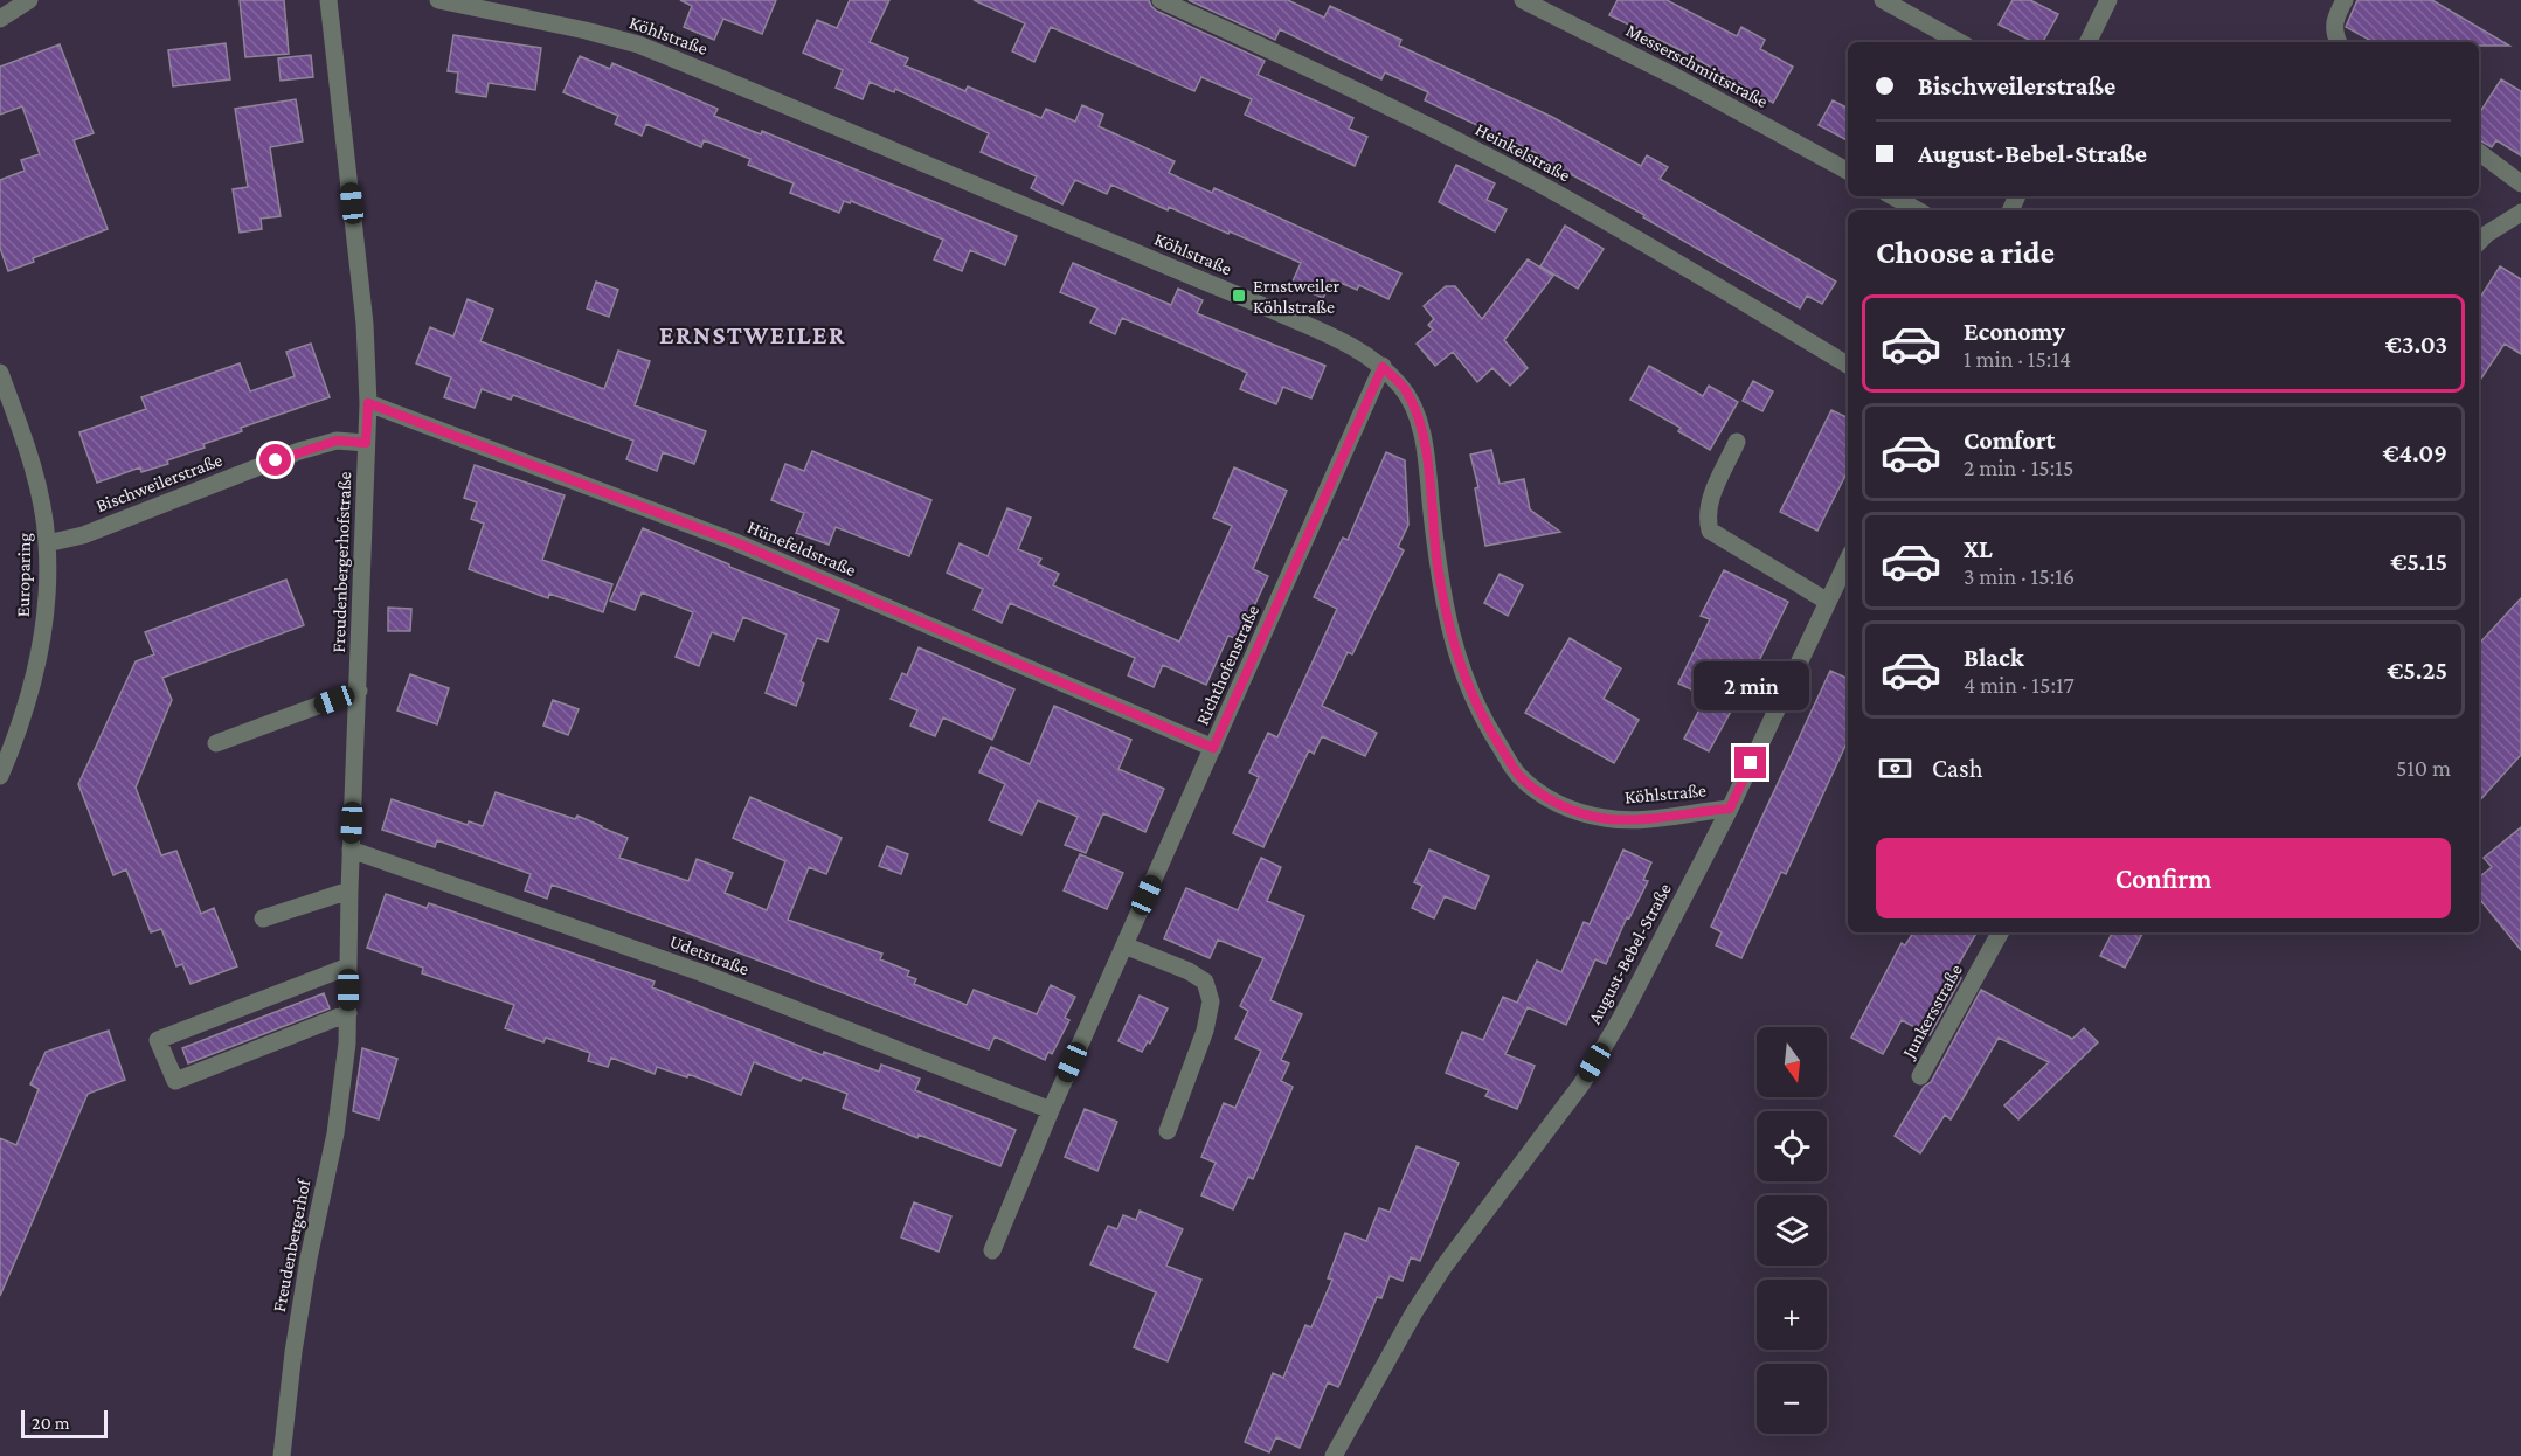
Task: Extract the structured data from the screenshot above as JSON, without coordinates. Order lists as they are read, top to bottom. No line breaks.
{"streets":{"street":["Köhlstraße","Messerschmittstraße","Heinkelstraße","Bischweilerstraße","Hünefeldstraße","Freudenbergerhofstraße","Europaring","Richthofenstraße","August-Bebel-Straße","Udetstraße","Junkersstraße","Freudenbergerhof"]},"crossings":[["Köhlstraße","Richthofenstraße"],["Köhlstraße","August-Bebel-Straße"],["Bischweilerstraße","Freudenbergerhofstraße"],["Bischweilerstraße","Europaring"],["Hünefeldstraße","Freudenbergerhofstraße"],["Hünefeldstraße","Richthofenstraße"],["Freudenbergerhofstraße","Udetstraße"],["Freudenbergerhofstraße","Freudenbergerhof"],["Richthofenstraße","Udetstraße"]],"districts":["ERNSTWEILER"],"places":{"transit":["Ernstweiler Köhlstraße"]},"scale_bar":"20 m","north":"bottom","page":{"banner":["Bischweilerstraße","August-Bebel-Straße"],"heading":"Choose a ride","list":[{"name":"Economy","note":"1 min · 15:14","value":"€3.03"},{"name":"Comfort","note":"2 min · 15:15","value":"€4.09"},{"name":"XL","note":"3 min · 15:16","value":"€5.15"},{"name":"Black","note":"4 min · 15:17","value":"€5.25"}],"bubble":"2 min","pay":["Cash","510 m"],"buttons":"Confirm","map_buttons":["+","−"],"scale":"20 m"}}
